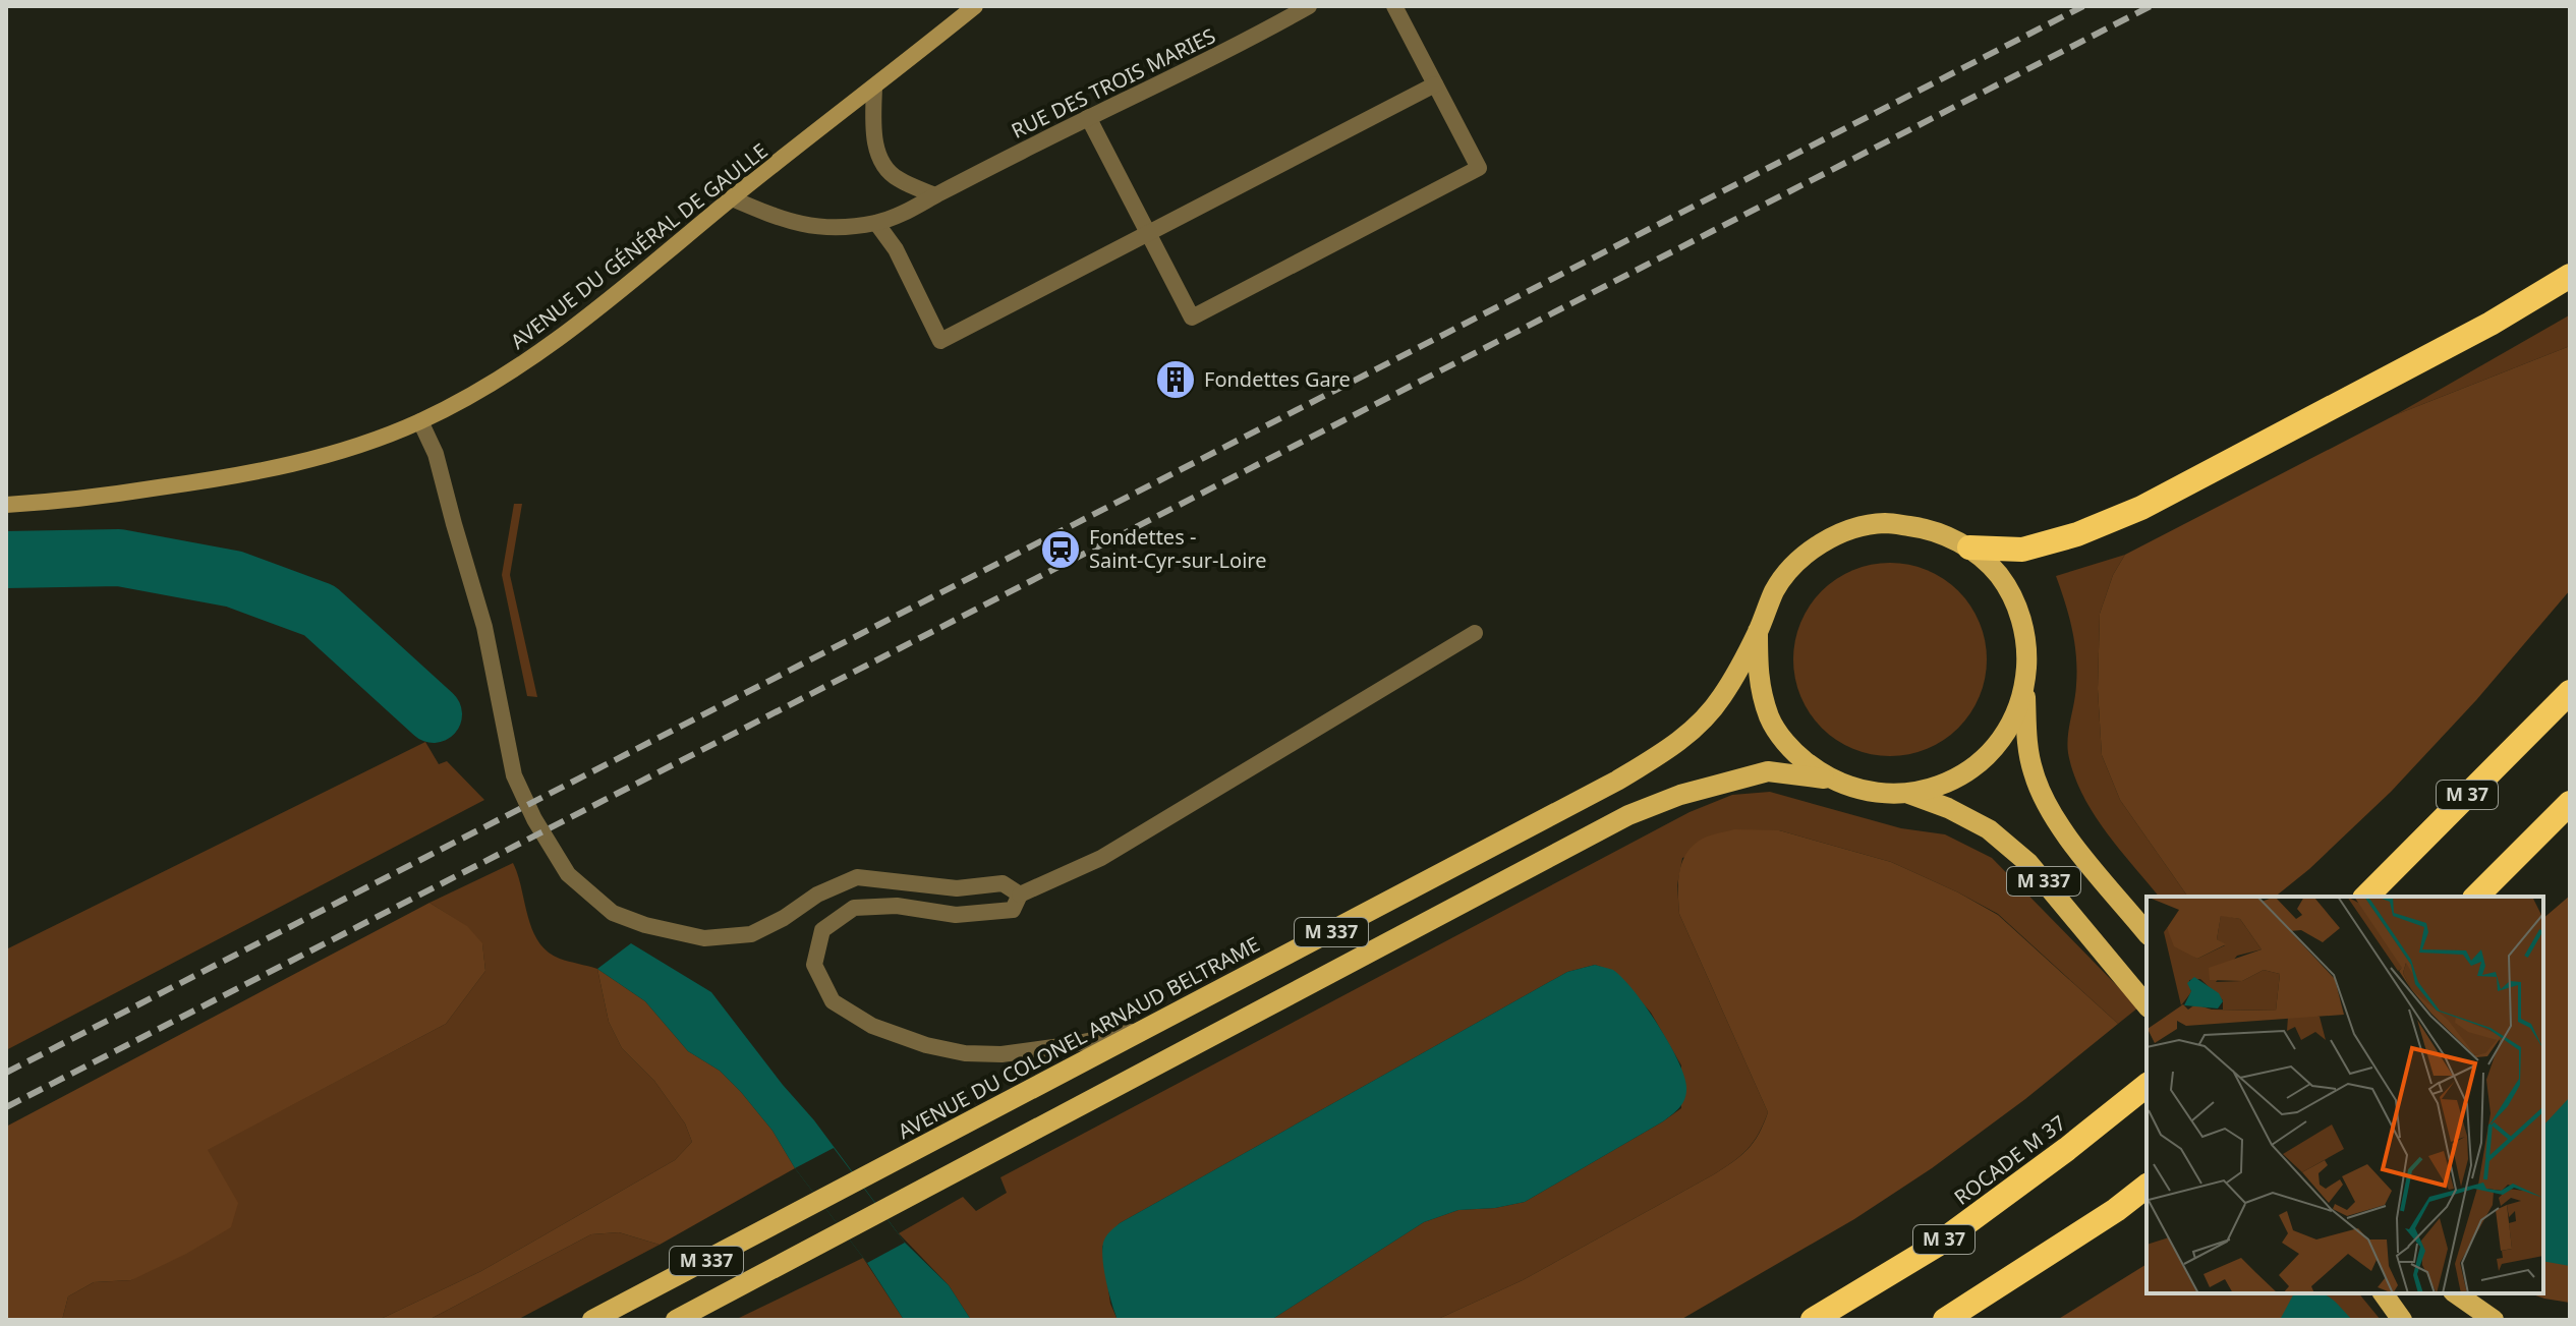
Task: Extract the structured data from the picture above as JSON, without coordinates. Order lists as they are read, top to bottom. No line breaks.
{"streets":{"highway":["M 37","ROCADE M 37"],"main road":["M 337","AVENUE DU COLONEL ARNAUD BELTRAME"],"street":["RUE DES TROIS MARIES","AVENUE DU GÉNÉRAL DE GAULLE"]},"crossings":[["RUE DES TROIS MARIES","AVENUE DU GÉNÉRAL DE GAULLE"],["M 337","AVENUE DU COLONEL ARNAUD BELTRAME"]],"places":{"building":["Fondettes Gare"],"station":["Fondettes - Saint-Cyr-sur-Loire"]}}
